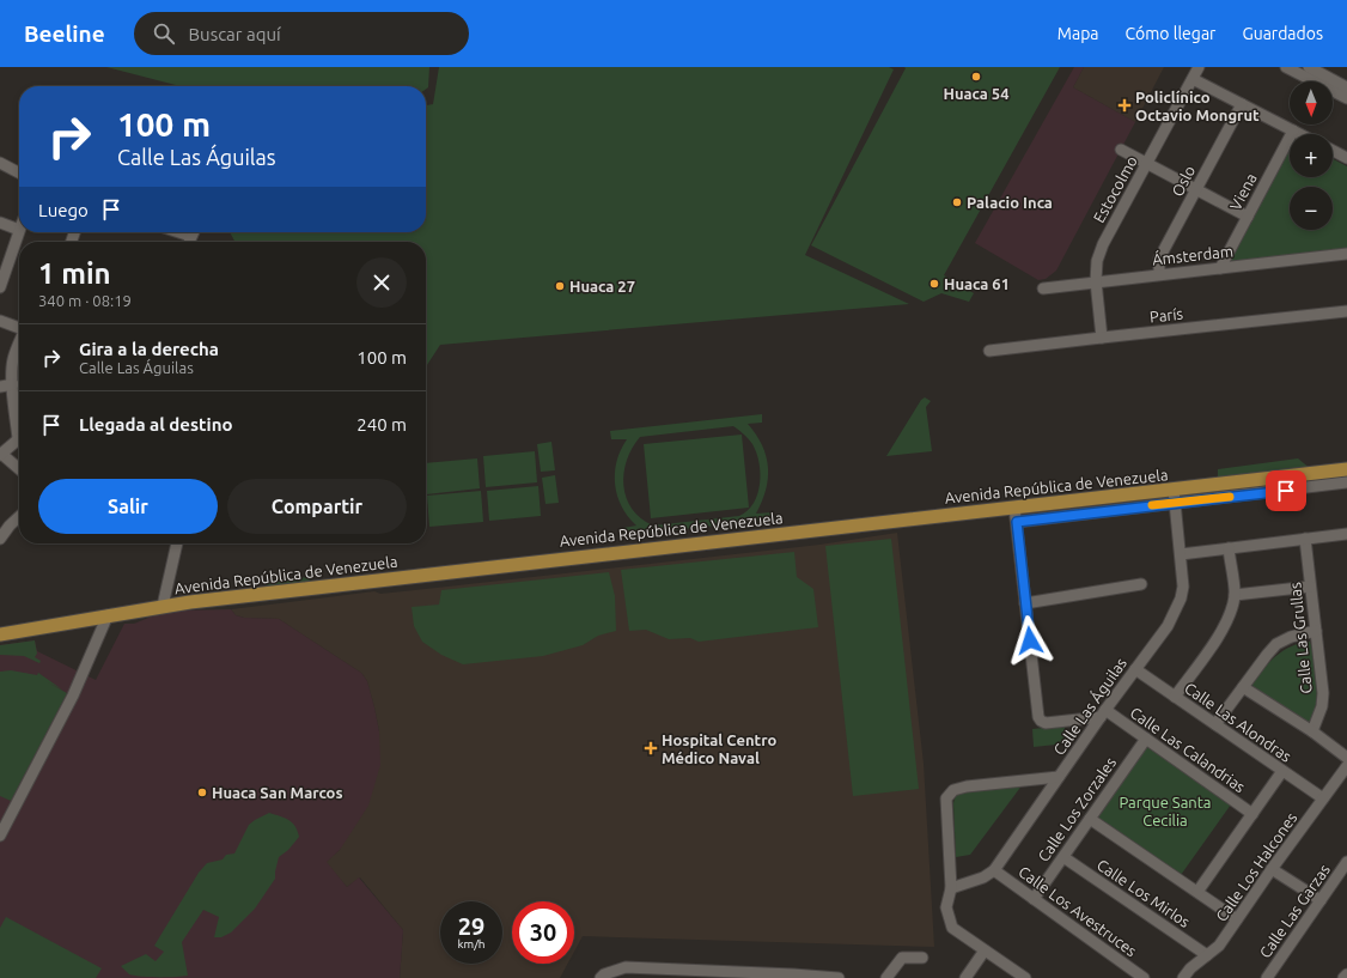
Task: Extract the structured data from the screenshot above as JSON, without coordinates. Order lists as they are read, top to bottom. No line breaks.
{"streets":{"main road":["Avenida República de Venezuela"],"street":["Oslo","Estocolmo","Viena","Ámsterdam","París","Calle Las Grullas","Calle Las Águilas","Calle Las Alondras","Calle Las Calandrias","Calle Los Zorzales","Calle Los Halcones","Calle Los Mirlos","Calle Los Avestruces","Calle Las Garzas"]},"crossings":[["Oslo","Ámsterdam"],["Estocolmo","Ámsterdam"],["Estocolmo","París"],["Viena","Ámsterdam"],["Avenida República de Venezuela","Calle Las Águilas"],["Calle Las Águilas","Calle Las Alondras"],["Calle Las Águilas","Calle Las Calandrias"],["Calle Las Águilas","Calle Los Avestruces"],["Calle Las Alondras","Calle Los Halcones"],["Calle Las Calandrias","Calle Los Zorzales"],["Calle Los Zorzales","Calle Los Mirlos"],["Calle Los Zorzales","Calle Los Avestruces"],["Calle Los Halcones","Calle Los Mirlos"]],"parks":["Parque Santa Cecilia"],"places":{"other":["Huaca 54","Palacio Inca","Huaca 61","Huaca 27","Huaca San Marcos"],"health":["Policlínico Octavio Mongrut","Hospital Centro Médico Naval"]},"north":"bottom","page":{"header":"Beeline","search":"Buscar aquí","nav":["Mapa","Cómo llegar","Guardados"],"map_buttons":["+","−"],"turn":["100 m","Calle Las Águilas"],"then":"Luego","heading":["1 min","340 m · 08:19"],"list":[{"name":"Gira a la derecha","note":"Calle Las Águilas","value":"100 m"},{"name":"Llegada al destino","value":"240 m"}],"buttons":["Salir","Compartir"],"speed":"29 km/h","limit":"30"}}
